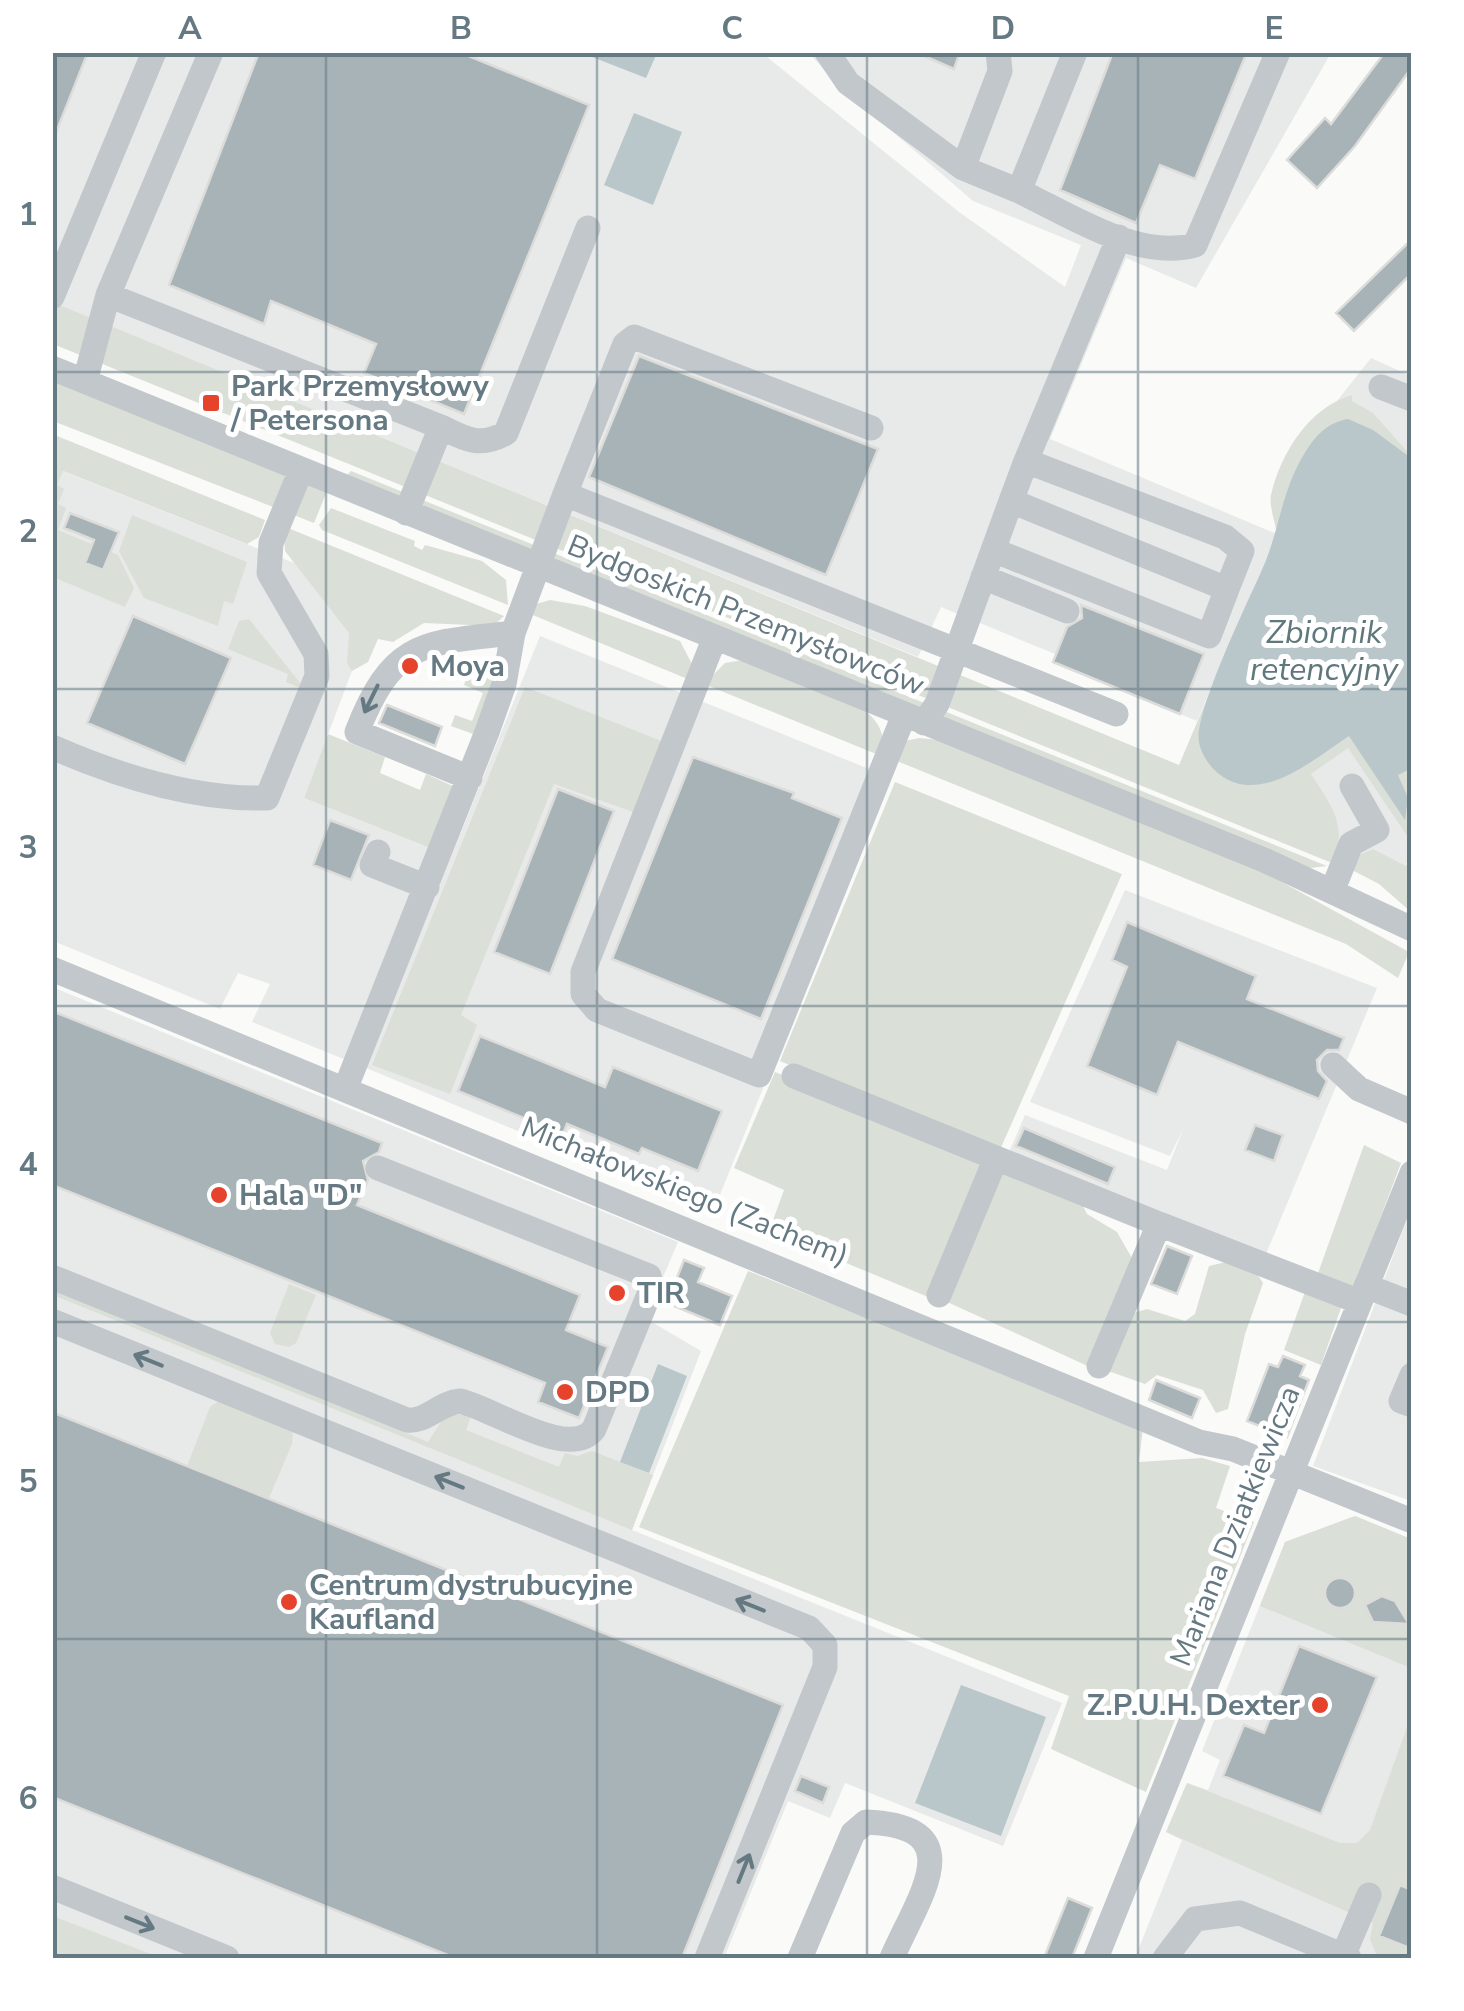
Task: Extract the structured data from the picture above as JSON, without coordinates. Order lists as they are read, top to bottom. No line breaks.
{"streets":{"street":["Bydgoskich Przemysłowców","Michałowskiego (Zachem)","Mariana Dziatkiewicza"]},"crossings":[["Michałowskiego (Zachem)","Mariana Dziatkiewicza"]],"water":["Zbiornik retencyjny"],"places":{"transit":["Park Przemysłowy / Petersona"],"other":["Moya","Hala \"D\"","TIR","DPD","Centrum dystrubucyjne Kaufland","Z.P.U.H. Dexter"]},"grid":{"columns":["A","B","C","D","E"],"rows":["1","2","3","4","5","6"]}}
